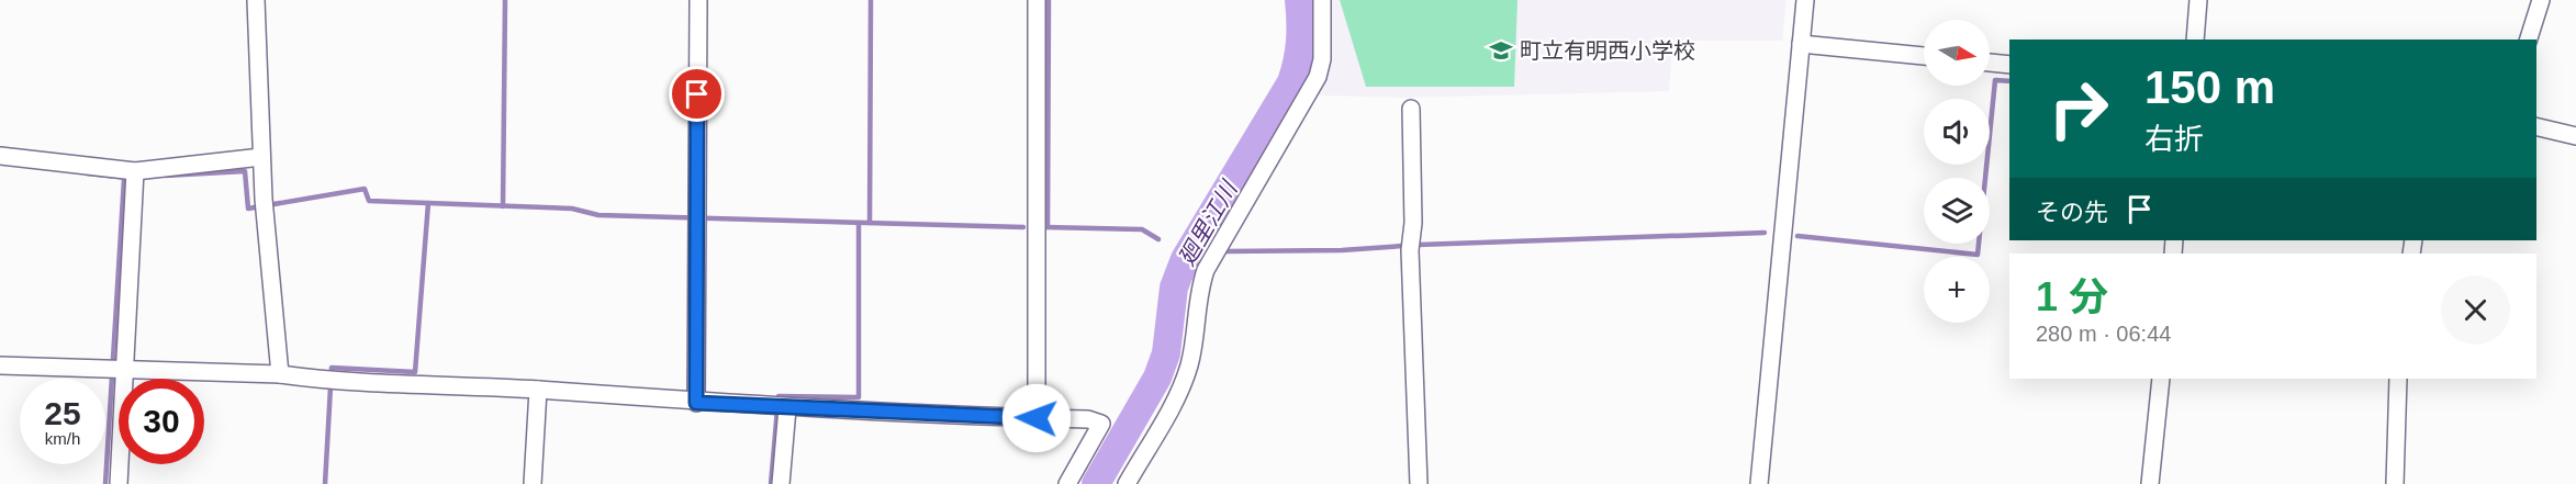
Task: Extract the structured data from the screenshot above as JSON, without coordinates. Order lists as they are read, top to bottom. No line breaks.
{"water":["廻里江川"],"places":{"school or university":["町立有明西小学校"]},"north":"right","page":{"map_buttons":"+","turn":["150 m","右折"],"then":"その先","heading":["1 分","280 m · 06:44"],"speed":"25 km/h","limit":"30"}}
